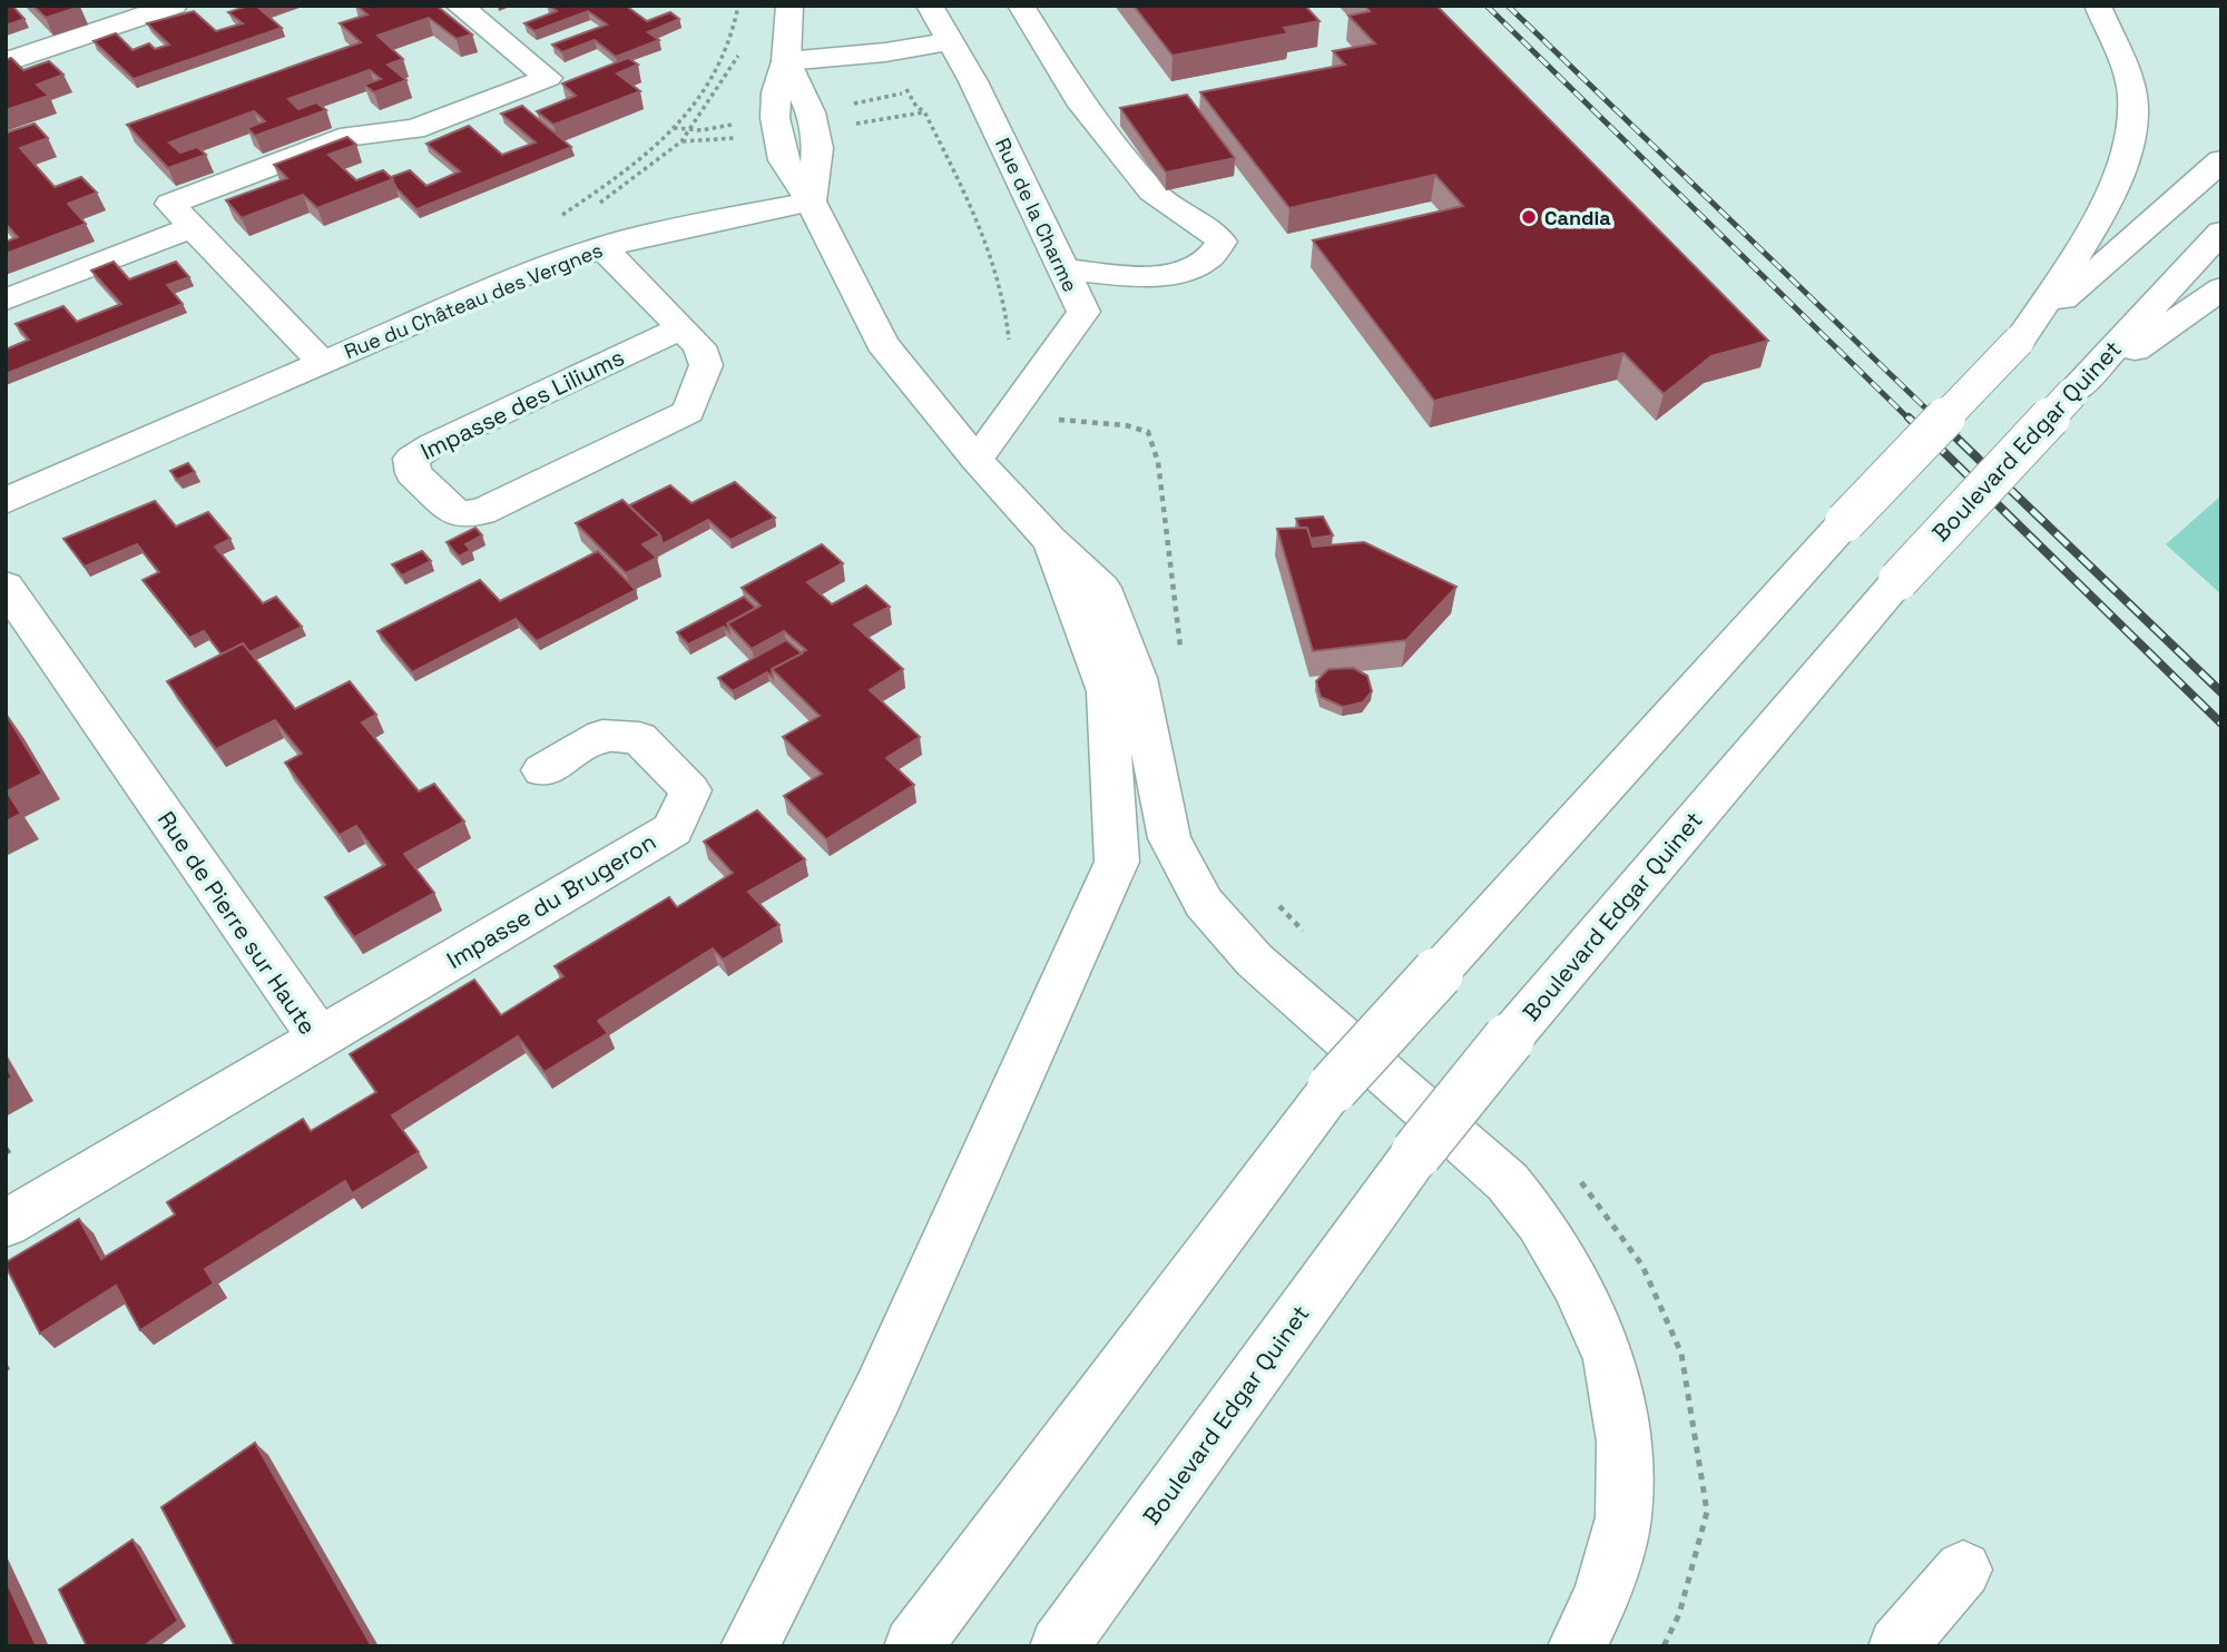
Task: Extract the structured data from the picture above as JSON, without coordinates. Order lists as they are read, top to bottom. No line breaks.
{"streets":{"main road":["Rue de la Charme","Rue du Château des Vergnes","Impasse des Liliums","Boulevard Edgar Quinet","Impasse du Brugeron","Rue de Pierre sur Haute"]},"crossings":[["Rue du Château des Vergnes","Impasse des Liliums"],["Impasse du Brugeron","Rue de Pierre sur Haute"]],"places":["Candia"]}
